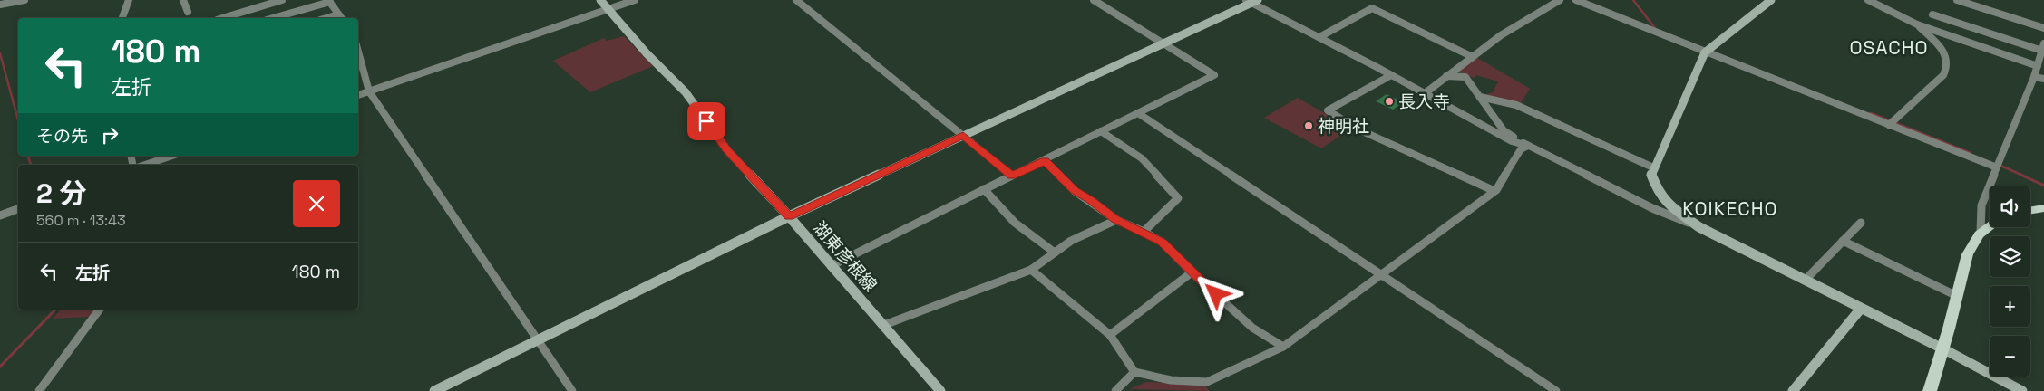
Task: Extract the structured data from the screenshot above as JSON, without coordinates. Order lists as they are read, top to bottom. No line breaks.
{"streets":{"street":["湖東彦根線"]},"districts":["OSACHO","KOIKECHO"],"places":["長入寺","神明社"],"page":{"turn":["180 m","左折"],"then":"その先","heading":["2 分","560 m · 13:43"],"map_buttons":["+","−"],"list":[{"name":"左折","value":"180 m"}]}}
